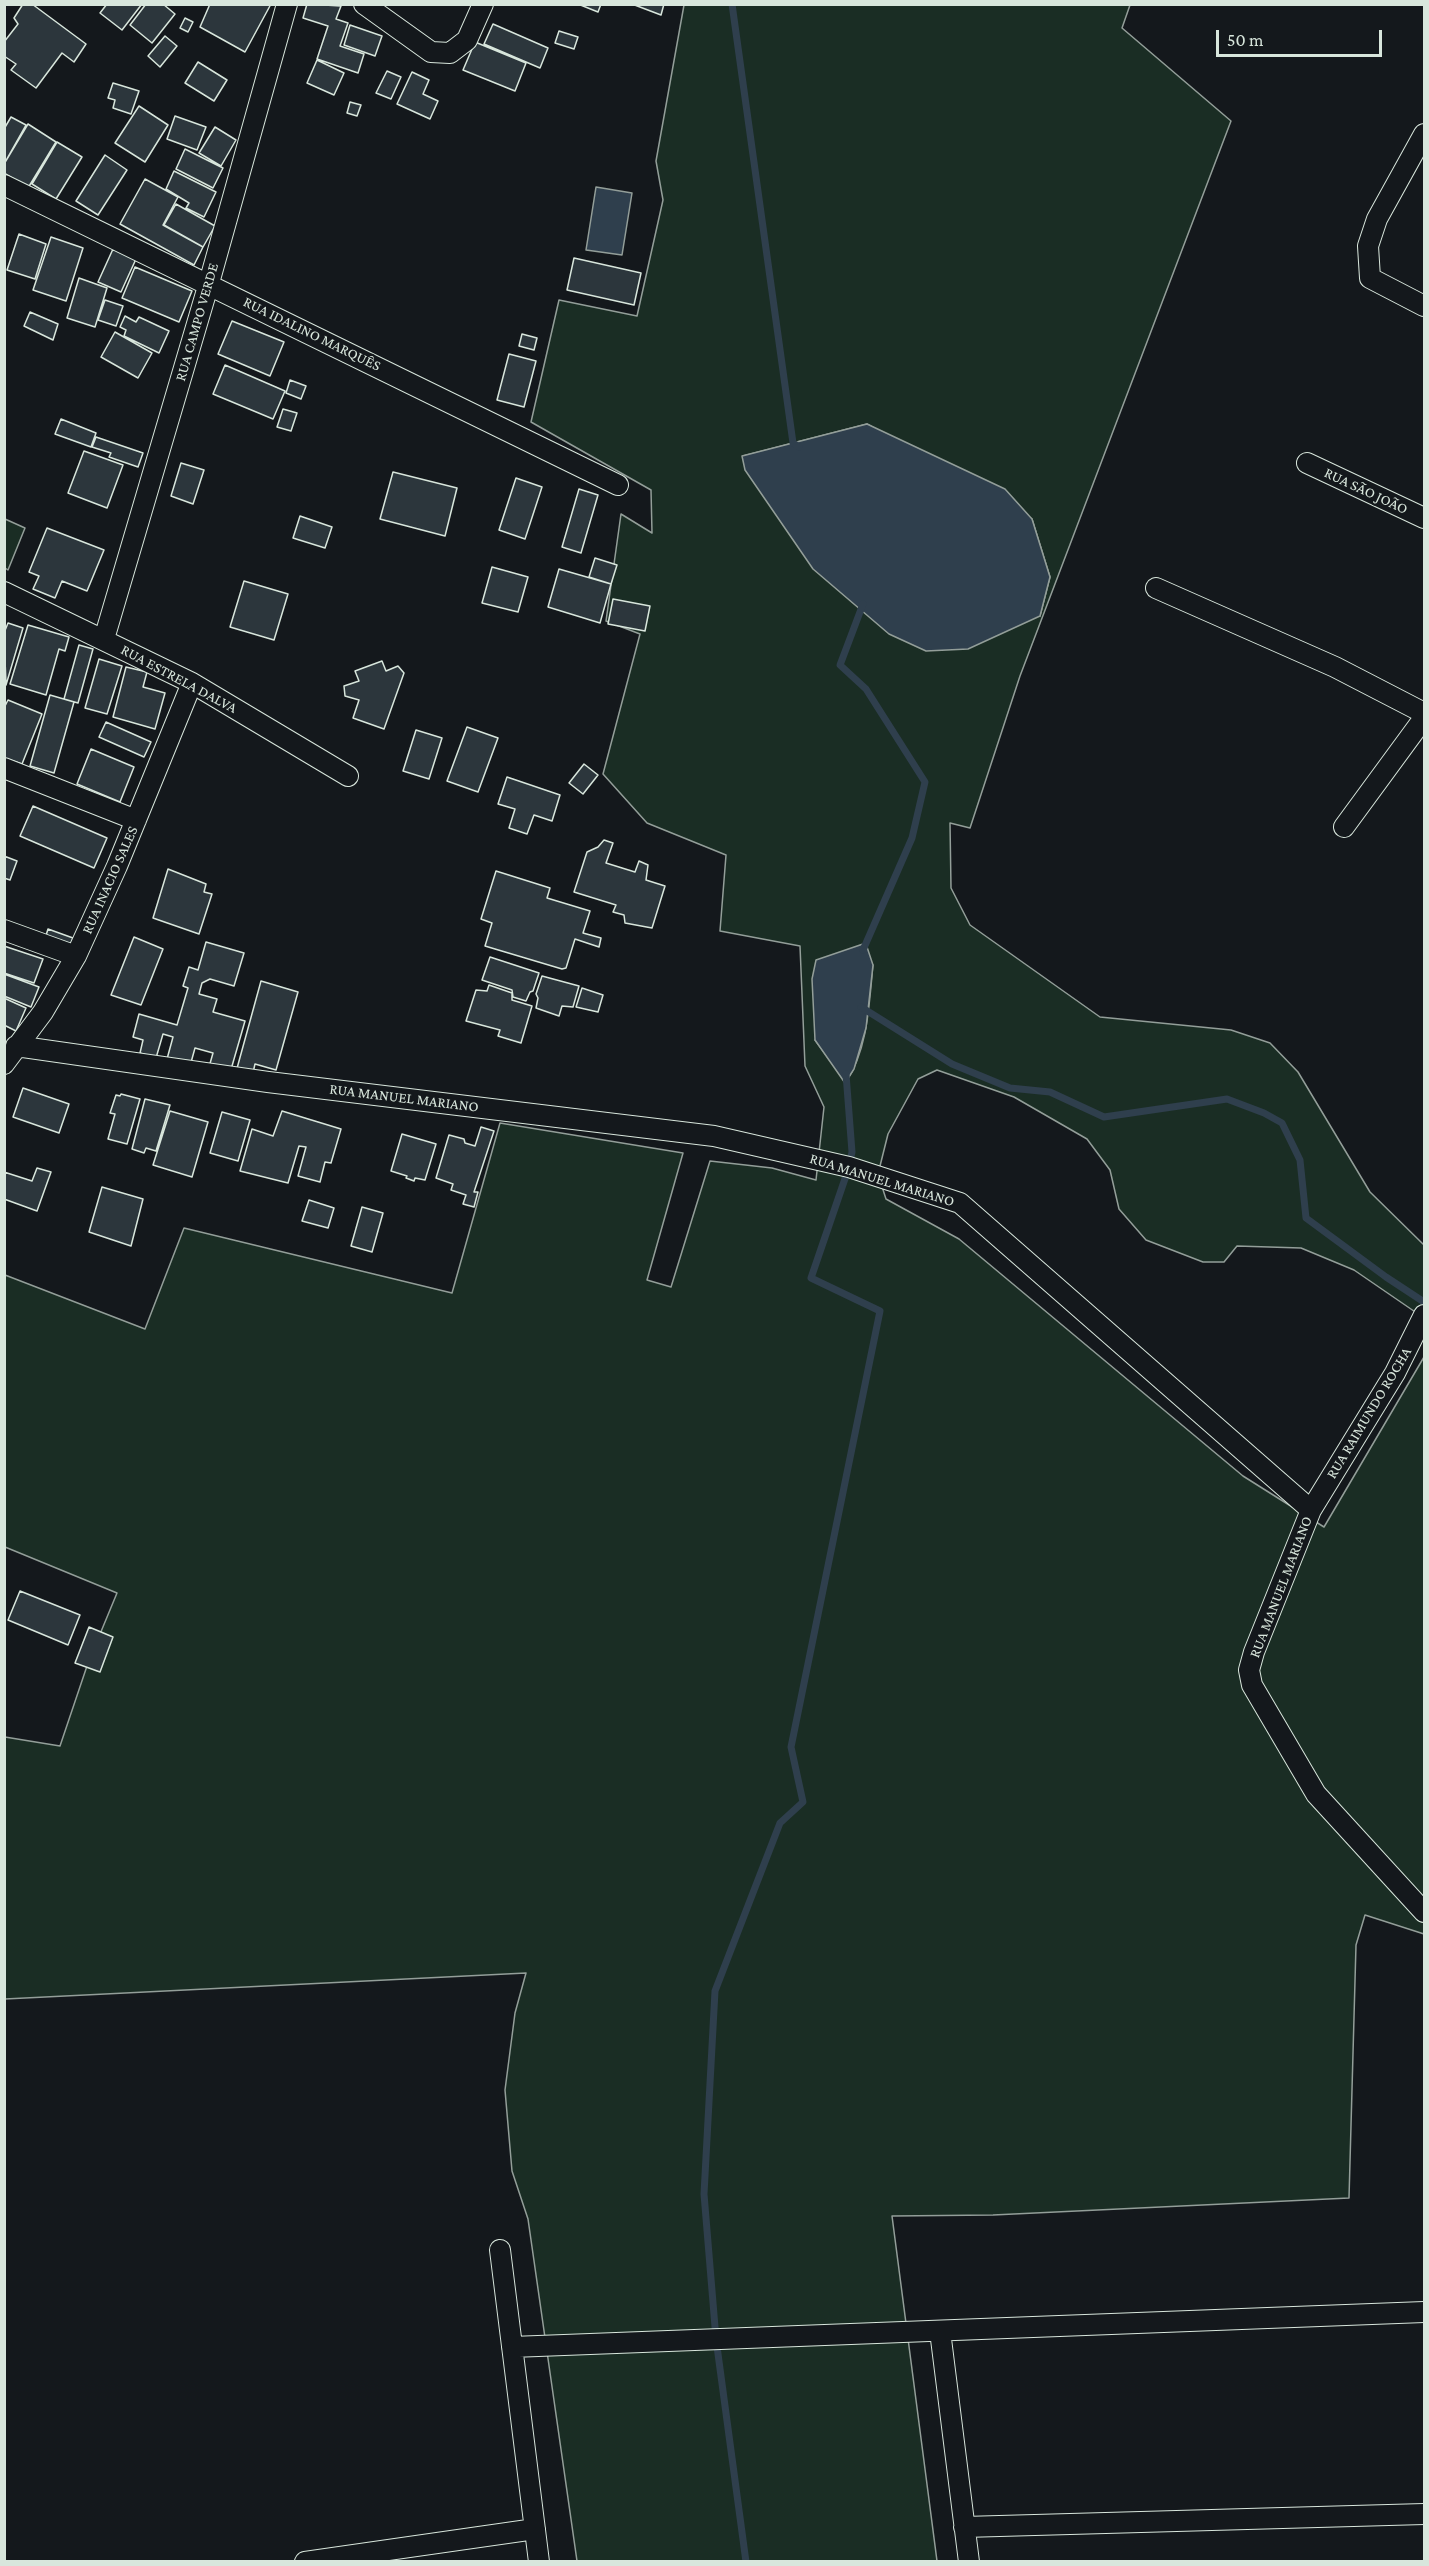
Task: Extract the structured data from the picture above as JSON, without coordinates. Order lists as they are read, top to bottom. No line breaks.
{"streets":{"street":["RUA CAMPO VERDE","RUA IDALINO MARQUÊS","RUA SÃO JOÃO","RUA ESTRELA DALVA","RUA INACIO SALES","RUA MANUEL MARIANO","RUA RAIMUNDO ROCHA"]},"crossings":[["RUA CAMPO VERDE","RUA IDALINO MARQUÊS"],["RUA CAMPO VERDE","RUA ESTRELA DALVA"],["RUA ESTRELA DALVA","RUA INACIO SALES"],["RUA INACIO SALES","RUA MANUEL MARIANO"],["RUA MANUEL MARIANO","RUA RAIMUNDO ROCHA"]],"scale_bar":"50 m"}
